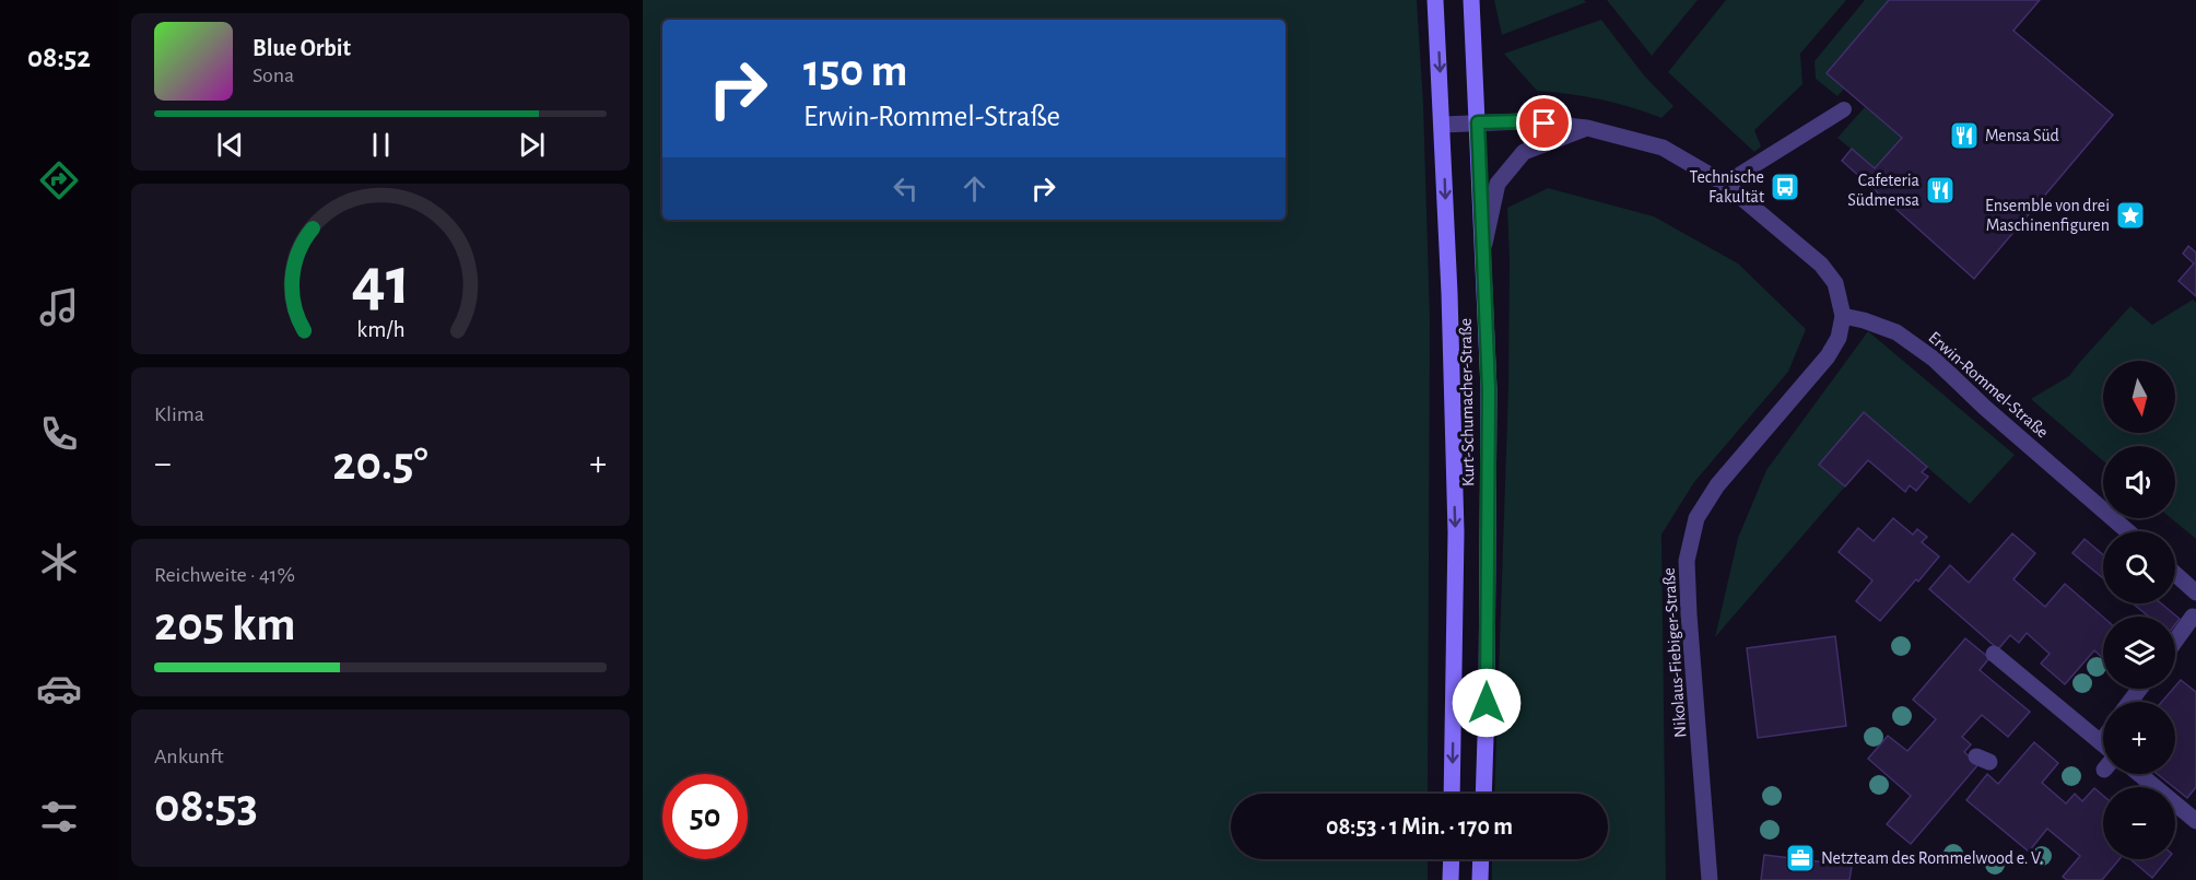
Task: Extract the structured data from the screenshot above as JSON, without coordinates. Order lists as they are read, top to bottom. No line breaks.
{"streets":{"main road":["Kurt-Schumacher-Straße"],"street":["Erwin-Rommel-Straße","Nikolaus-Fiebiger-Straße"]},"crossings":[["Erwin-Rommel-Straße","Nikolaus-Fiebiger-Straße"]],"places":{"restaurant":["Mensa Süd","Cafeteria Südmensa"],"bus stop":["Technische Fakultät"],"place":["Ensemble von drei Maschinenfiguren"],"office":["Netzteam des Rommelwood e. V."]},"north":"bottom","page":{"tabs":"08:52","turn":["150 m","Erwin-Rommel-Straße"],"song":["Blue Orbit","Sona"],"map_buttons":["+","−"],"tile":["Klima",["Reichweite · 41%","205 km"],["Ankunft","08:53"]],"heat":["−","20.5°","+"],"limit":"50","trip":"08:53 · 1 Min. · 170 m","gauge":["41","km/h"]}}
